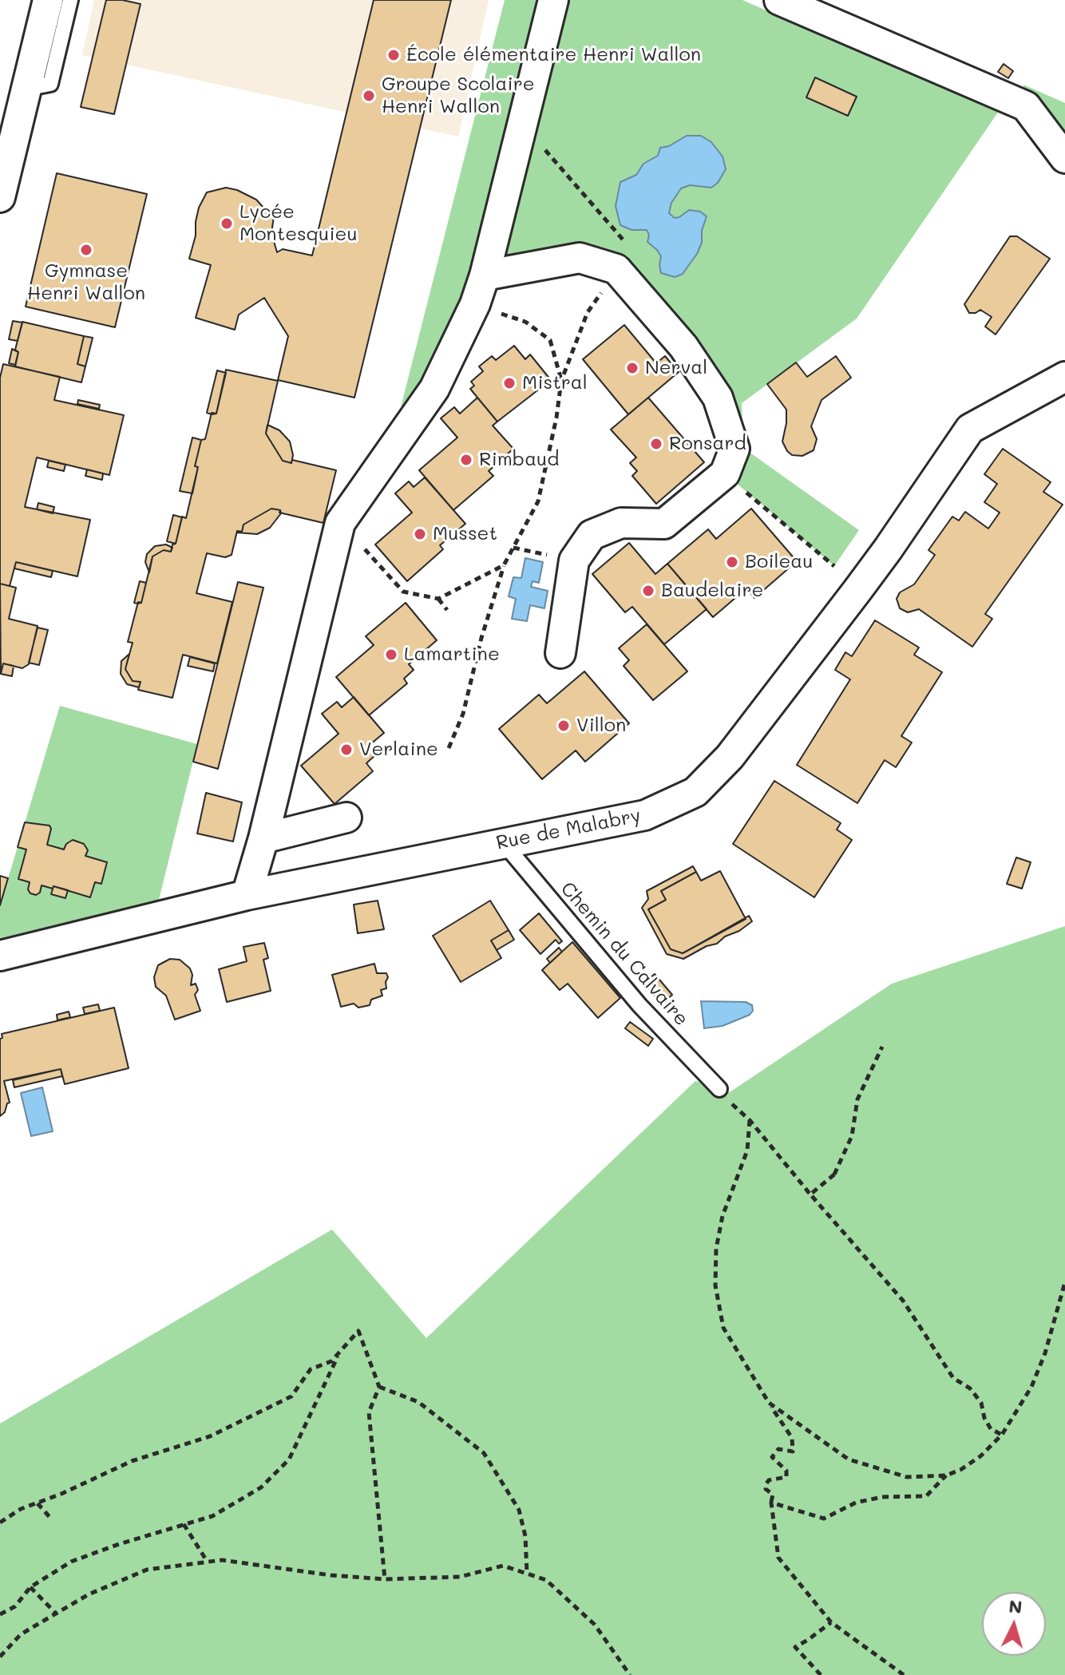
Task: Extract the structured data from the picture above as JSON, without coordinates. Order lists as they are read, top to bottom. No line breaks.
{"streets":{"street":["Rue de Malabry"],"lane":["Chemin du Calvaire"]},"crossings":[["Rue de Malabry","Chemin du Calvaire"]],"places":["École élémentaire Henri Wallon","Groupe Scolaire Henri Wallon","Lycée Montesquieu","Gymnase Henri Wallon","Nerval","Mistral","Ronsard","Rimbaud","Musset","Boileau","Baudelaire","Lamartine","Villon","Verlaine"],"north":"top"}
